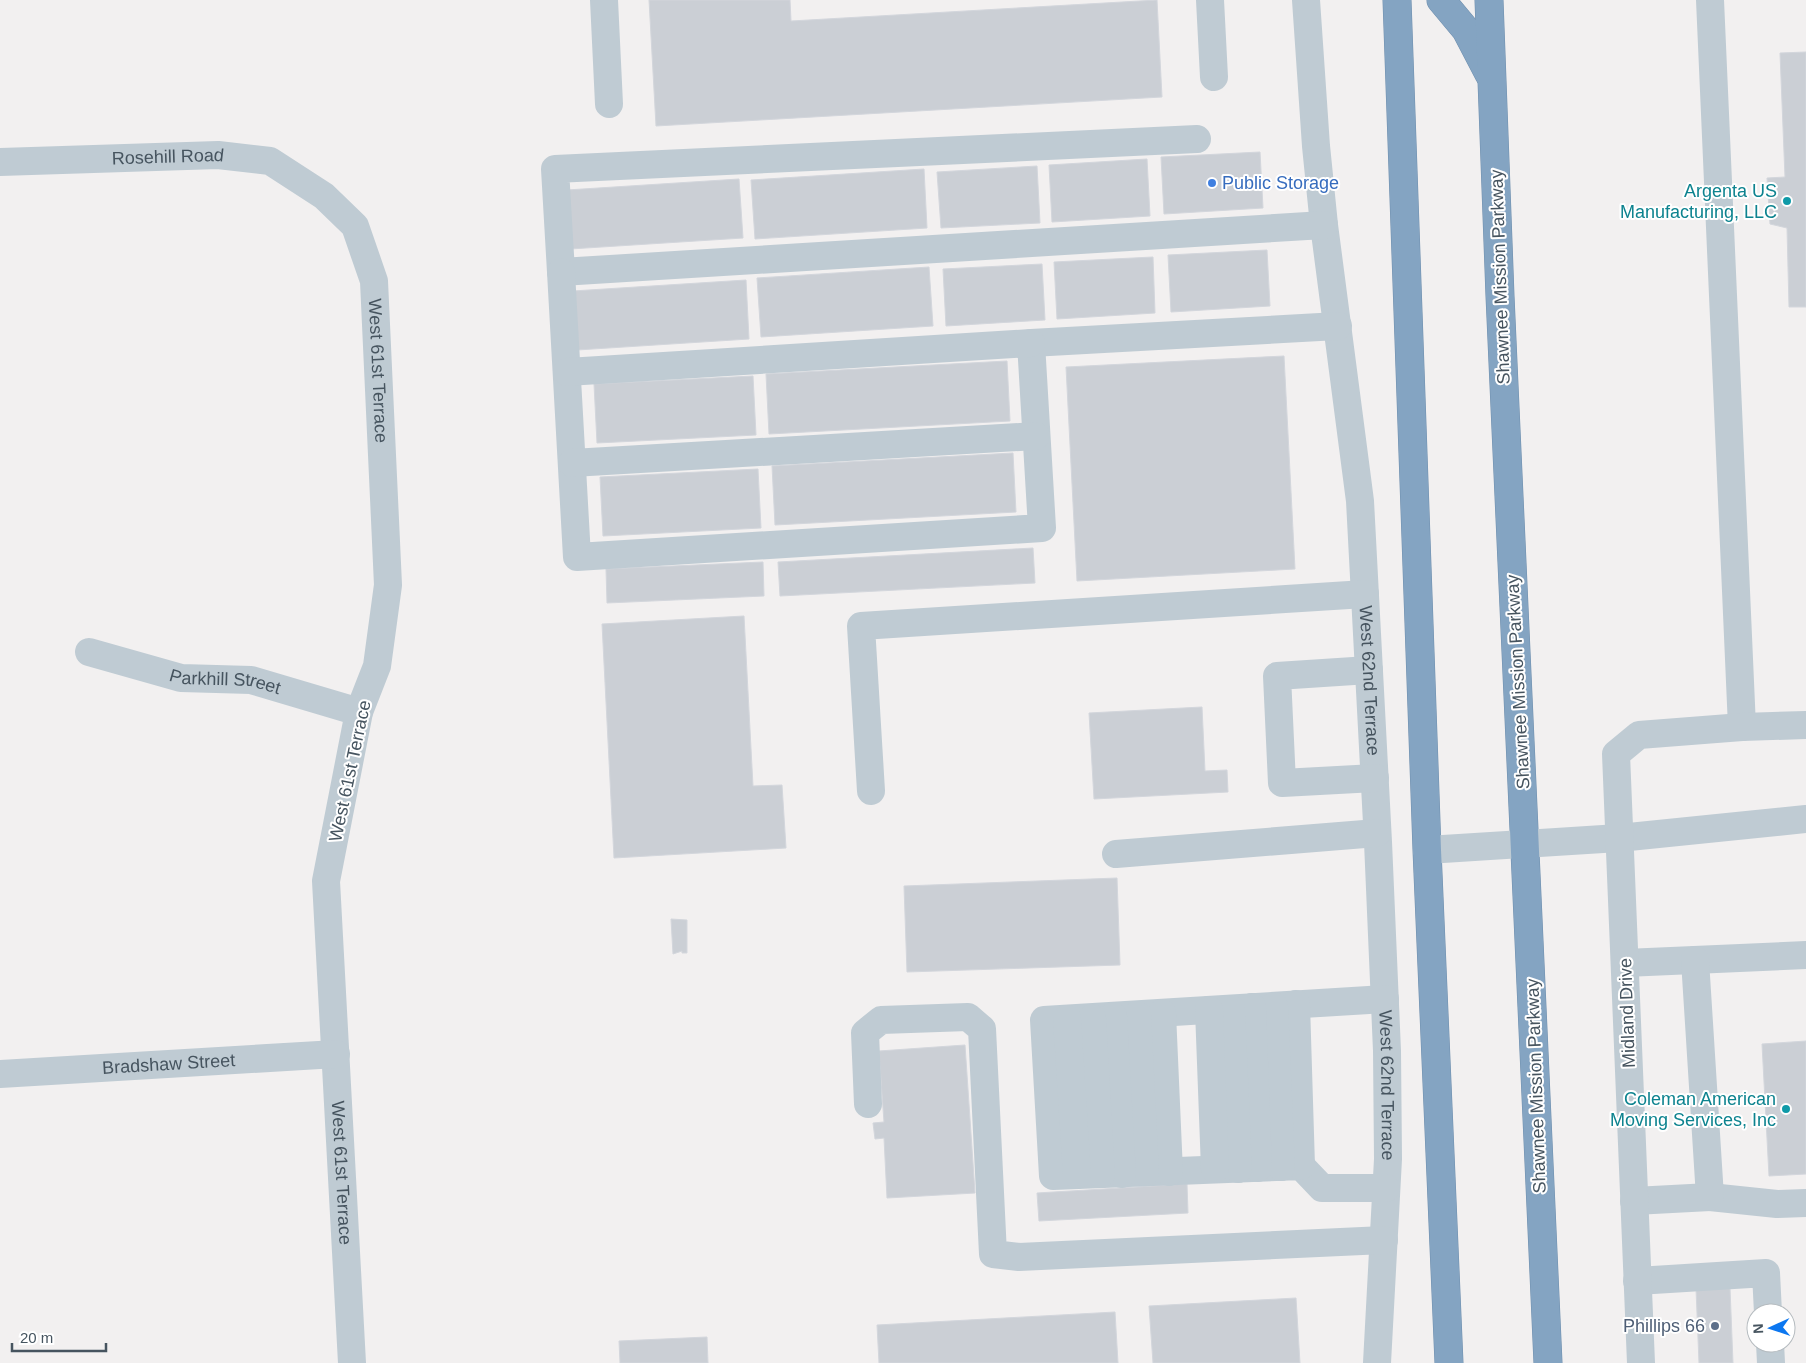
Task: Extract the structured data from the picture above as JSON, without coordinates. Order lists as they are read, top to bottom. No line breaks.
{"streets":{"highway":["Shawnee Mission Parkway"],"street":["Rosehill Road","West 61st Terrace","West 62nd Terrace","Parkhill Street","Midland Drive","Bradshaw Street"]},"crossings":[["Rosehill Road","West 61st Terrace"],["West 61st Terrace","Parkhill Street"],["West 61st Terrace","Bradshaw Street"]],"places":["Public Storage","Argenta US Manufacturing, LLC","Coleman American Moving Services, Inc","Phillips 66"],"scale_bar":"20 m","north":"left"}
